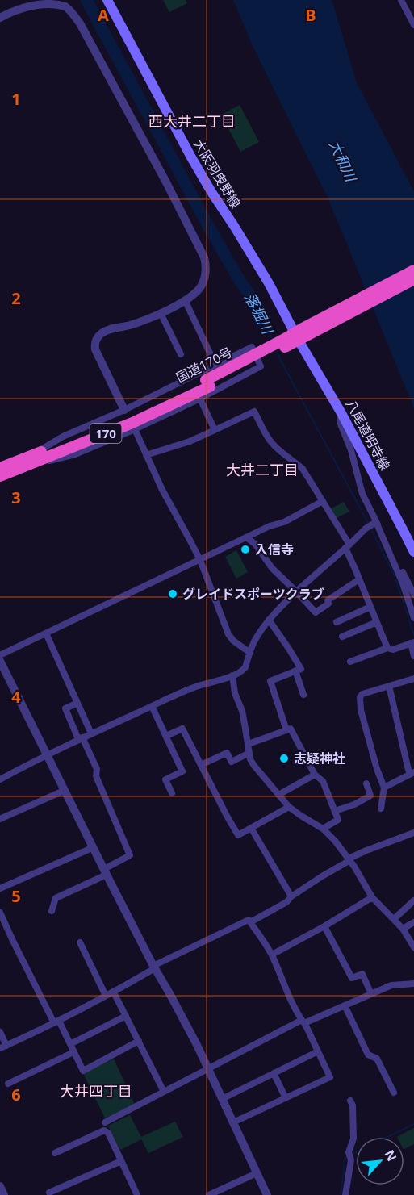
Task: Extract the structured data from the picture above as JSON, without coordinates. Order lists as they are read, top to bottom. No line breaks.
{"streets":{"highway":["国道170号","170"],"main road":["大阪羽曳野線","八尾道明寺線"]},"crossings":[["大阪羽曳野線","国道170号"],["大阪羽曳野線","八尾道明寺線"],["国道170号","八尾道明寺線"]],"districts":["西大井二丁目","大井二丁目","大井四丁目"],"water":["大和川","落堀川"],"places":["入信寺","グレイドスポーツクラブ","志疑神社"],"north":"top right","grid":{"columns":["A","B"],"rows":["1","2","3","4","5","6"]}}
